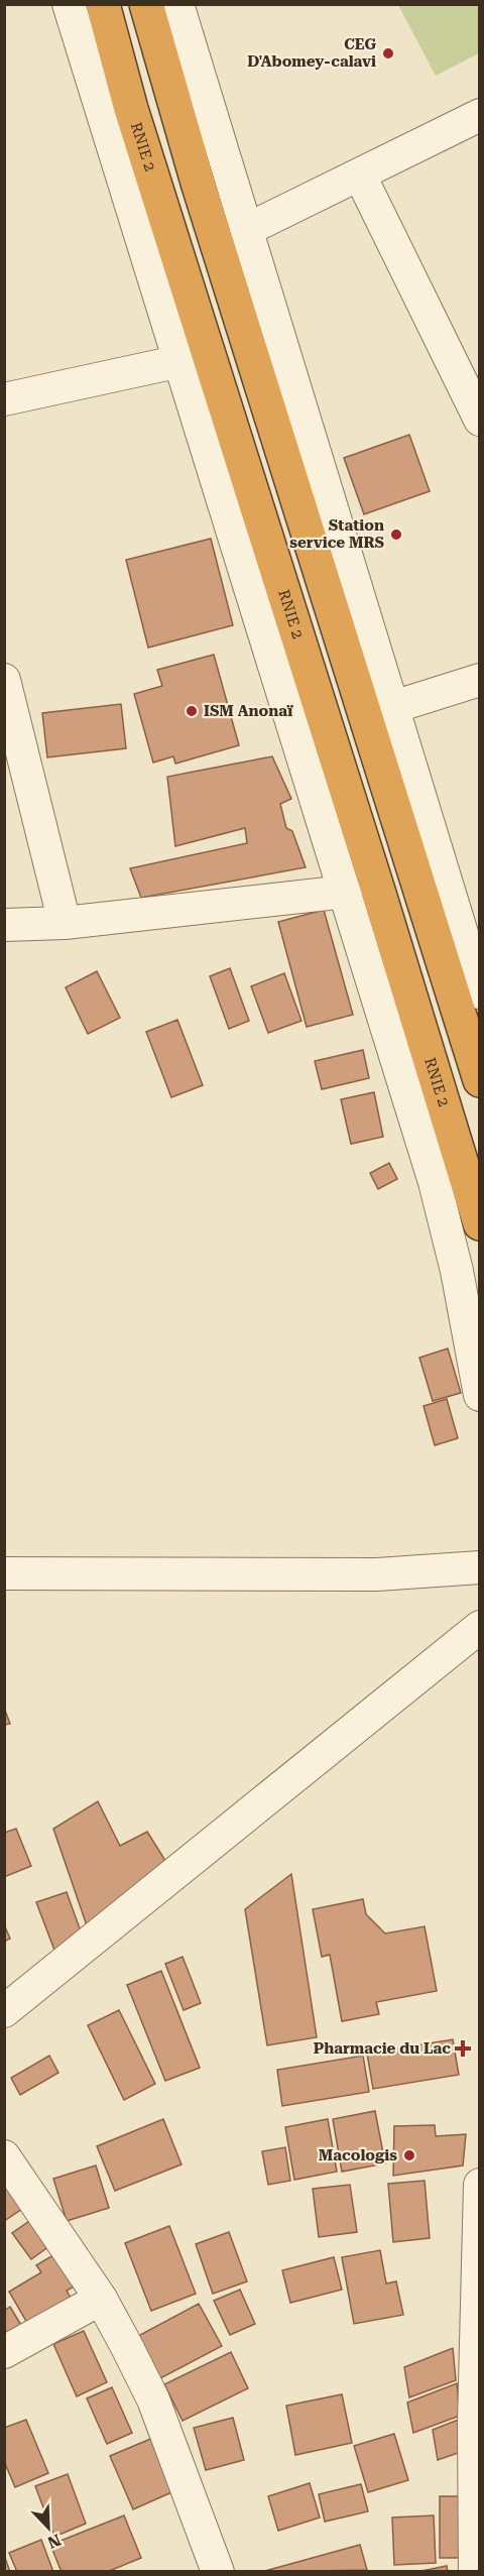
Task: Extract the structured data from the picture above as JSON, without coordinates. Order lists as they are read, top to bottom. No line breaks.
{"streets":{"highway":["RNIE 2"]},"places":{"other":["CEG D'Abomey-calavi","Station service MRS","ISM Anonaï","Macologis"],"health":["Pharmacie du Lac"]},"north":"bottom right"}
